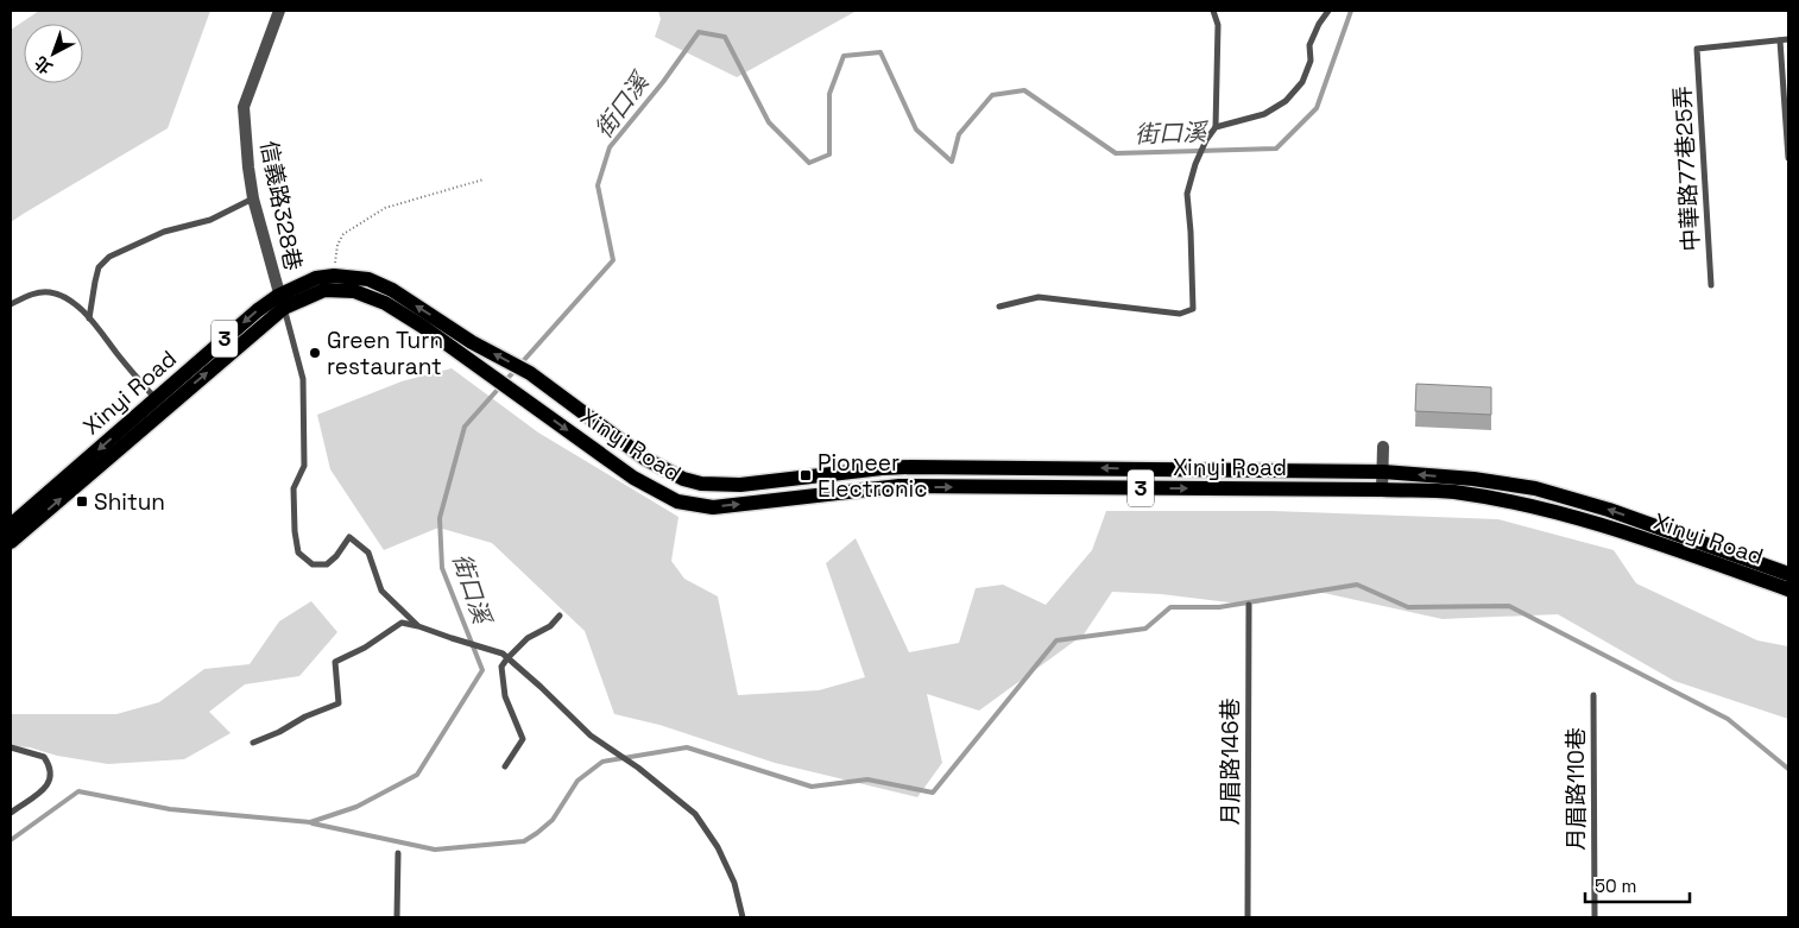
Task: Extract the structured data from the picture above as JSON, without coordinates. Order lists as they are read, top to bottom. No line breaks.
{"streets":{"main road":["3","Xinyi Road"],"street":["信義路328巷"],"lane":["中華路77巷25弄","月眉路146巷","月眉路110巷"]},"crossings":[["信義路328巷","Xinyi Road"]],"water":["街口溪"],"places":{"other":["Green Turn restaurant"],"transit":["Pioneer Electronic","Shitun"]},"scale_bar":"50 m","north":"bottom left"}
